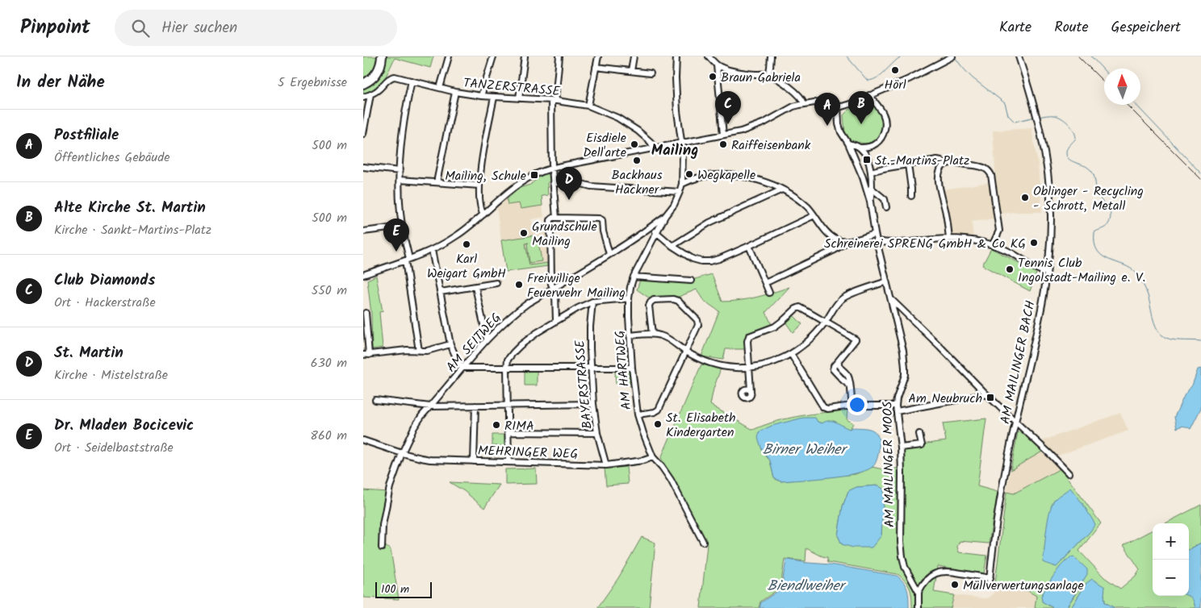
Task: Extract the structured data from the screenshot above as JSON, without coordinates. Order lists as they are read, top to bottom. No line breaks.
{"streets":{"street":["TANZERSTRASSE","AM SEITWEG","AM MAILINGER BACH","AM HARTWEG","BAYERSTRASSE","MEHRINGER WEG","AM MAILINGER MOOS"]},"crossings":[["AM SEITWEG","AM HARTWEG"],["AM SEITWEG","MEHRINGER WEG"],["AM MAILINGER BACH","AM MAILINGER MOOS"],["AM HARTWEG","MEHRINGER WEG"],["BAYERSTRASSE","MEHRINGER WEG"]],"districts":["Mailing"],"water":["Birner Weiher","Biendlweiher"],"places":{"other":["Hörl","Braun Gabriela","Eisdiele Dell'arte","Raiffeisenbank","Backhaus Hackner","Wegkapelle","Oblinger - Recycling - Schrott, Metall","Grundschule Mailing","Schreinerei SPRENG GmbH & Co KG","Karl Weigart GmbH","Tennis Club Ingolstadt-Mailing e. V.","Freiwillige Feuerwehr Mailing","St. Elisabeth Kindergarten","RIMA","Müllverwertungsanlage"],"transit":["St.-Martins-Platz","Mailing, Schule","Am Neubruch"]},"scale_bar":"100 m","north":"top","page":{"header":"Pinpoint","search":"Hier suchen","nav":["Karte","Route","Gespeichert"],"heading":["In der Nähe","5 Ergebnisse"],"pins":["B","C","A","D","E"],"list":[{"mark":"A","name":"Postfiliale","note":"Öffentliches Gebäude","value":"500 m"},{"mark":"B","name":"Alte Kirche St. Martin","note":"Kirche · Sankt-Martins-Platz","value":"500 m"},{"mark":"C","name":"Club Diamonds","note":"Ort · Hackerstraße","value":"550 m"},{"mark":"D","name":"St. Martin","note":"Kirche · Mistelstraße","value":"630 m"},{"mark":"E","name":"Dr. Mladen Bocicevic","note":"Ort · Seidelbaststraße","value":"860 m"}],"map_buttons":["+","−"],"scale":"100 m"}}
